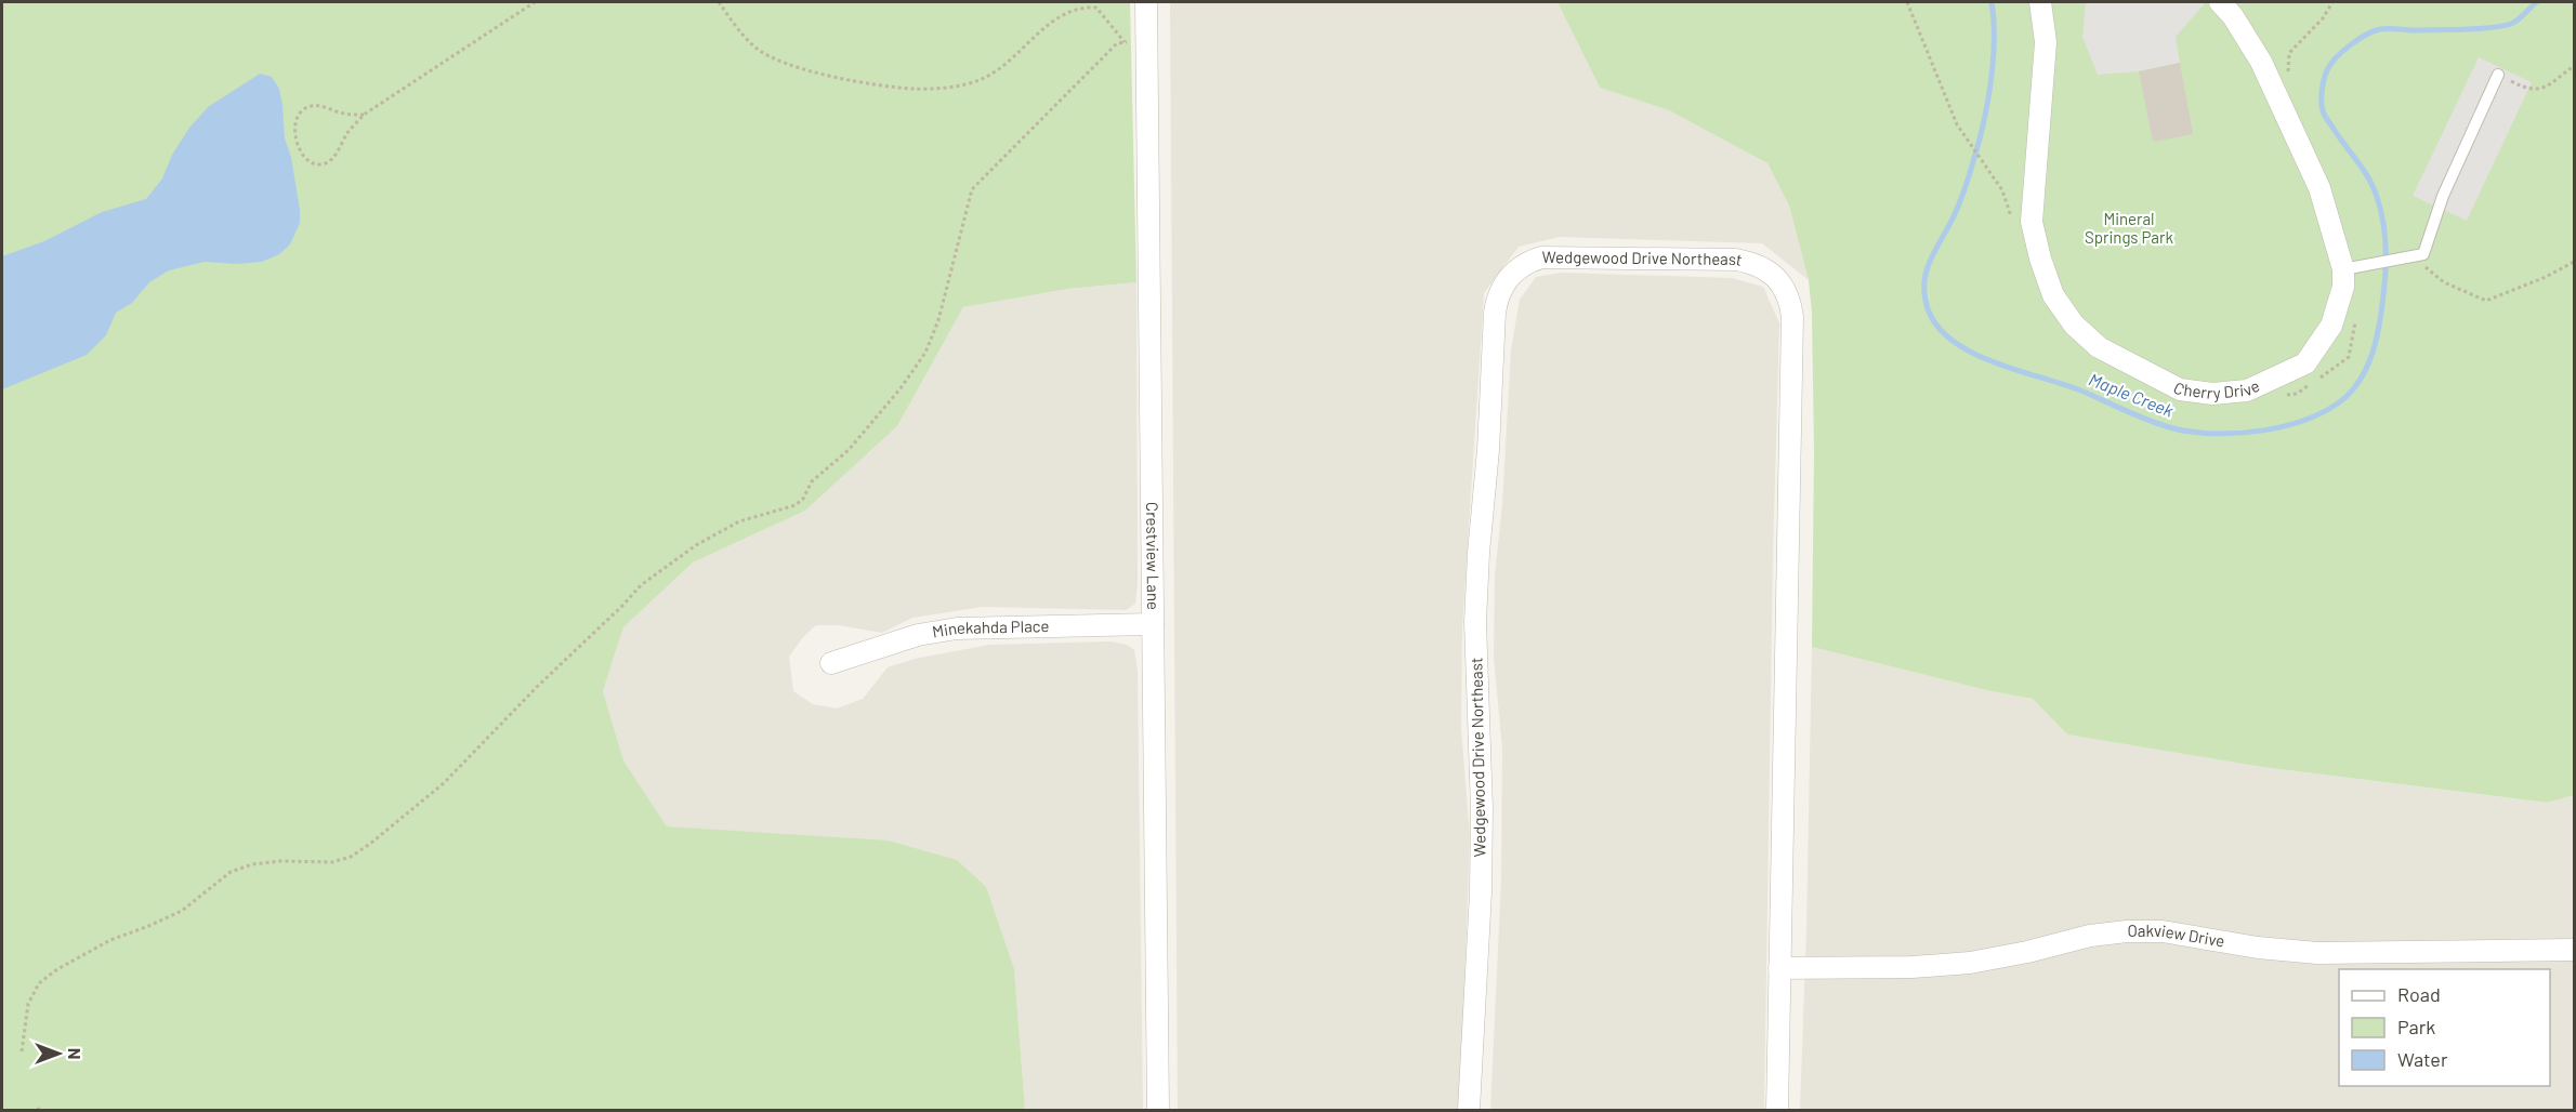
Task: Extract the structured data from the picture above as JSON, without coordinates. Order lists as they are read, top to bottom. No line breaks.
{"streets":{"street":["Wedgewood Drive Northeast","Cherry Drive","Crestview Lane","Minekahda Place","Oakview Drive"]},"crossings":[["Wedgewood Drive Northeast","Oakview Drive"],["Crestview Lane","Minekahda Place"]],"water":["Maple Creek"],"parks":["Mineral Springs Park"],"legend":["Road","Park","Water"],"north":"right"}
